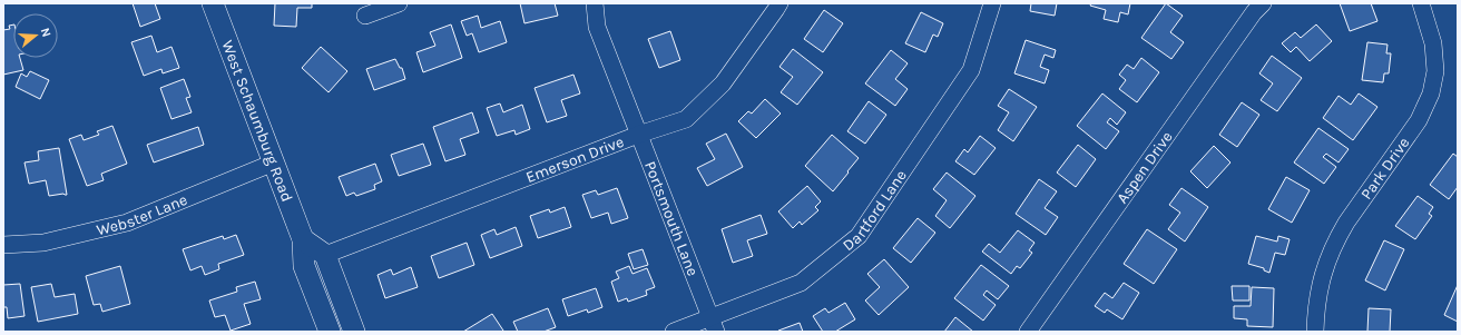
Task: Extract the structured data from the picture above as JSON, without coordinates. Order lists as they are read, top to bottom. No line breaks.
{"streets":{"main road":["West Schaumburg Road"],"street":["Emerson Drive","Aspen Drive","Park Drive","Dartford Lane","Webster Lane","Portsmouth Lane"]},"crossings":[["West Schaumburg Road","Webster Lane"],["Emerson Drive","Portsmouth Lane"],["Dartford Lane","Portsmouth Lane"]],"north":"right"}
